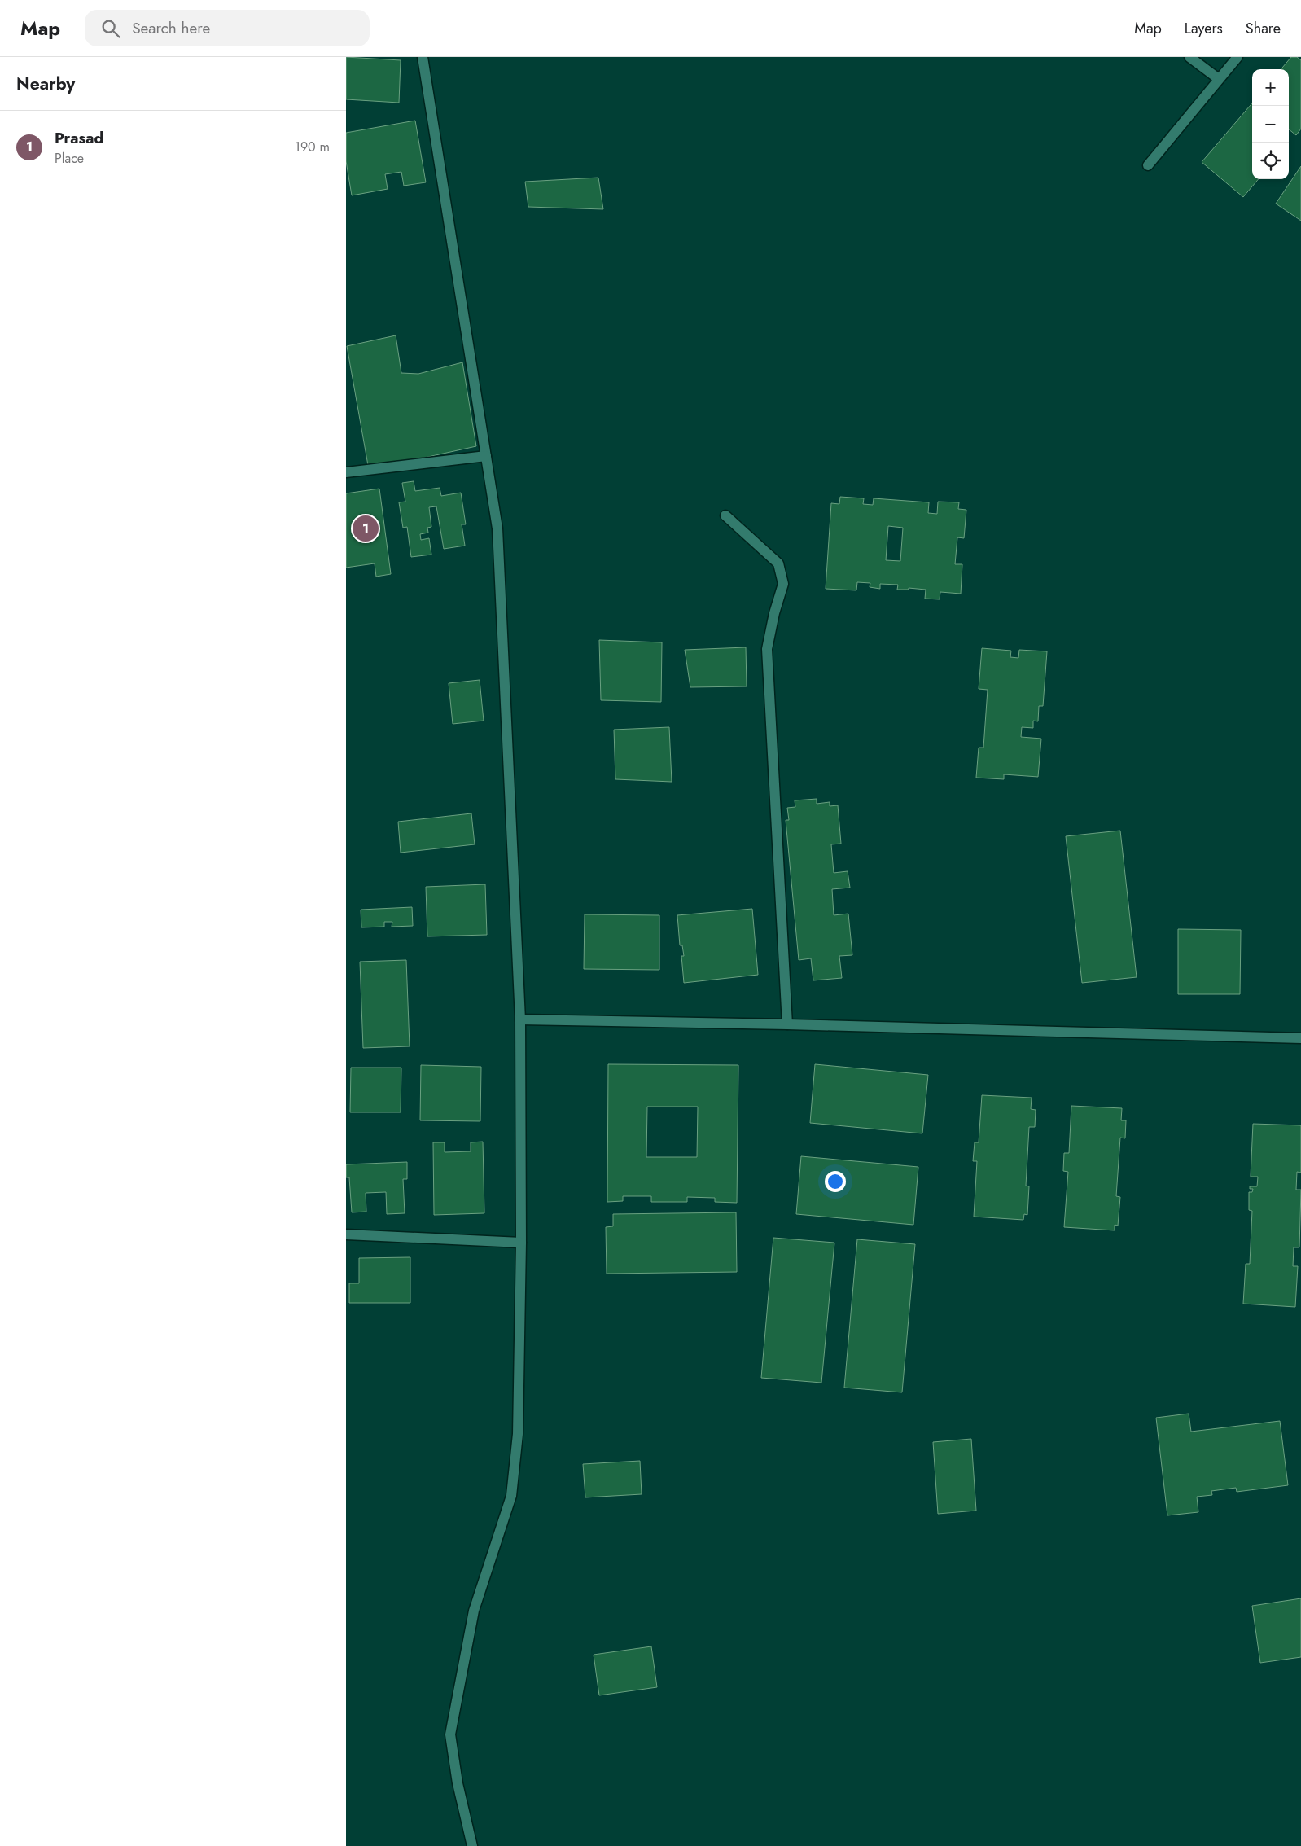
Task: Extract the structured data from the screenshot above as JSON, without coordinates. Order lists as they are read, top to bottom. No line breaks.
{"page":{"header":"Map","search":"Search here","nav":["Map","Layers","Share"],"heading":"Nearby","map_buttons":["+","−"],"list":[{"mark":"1","name":"Prasad","note":"Place","value":"190 m"}],"pins":"1"}}
